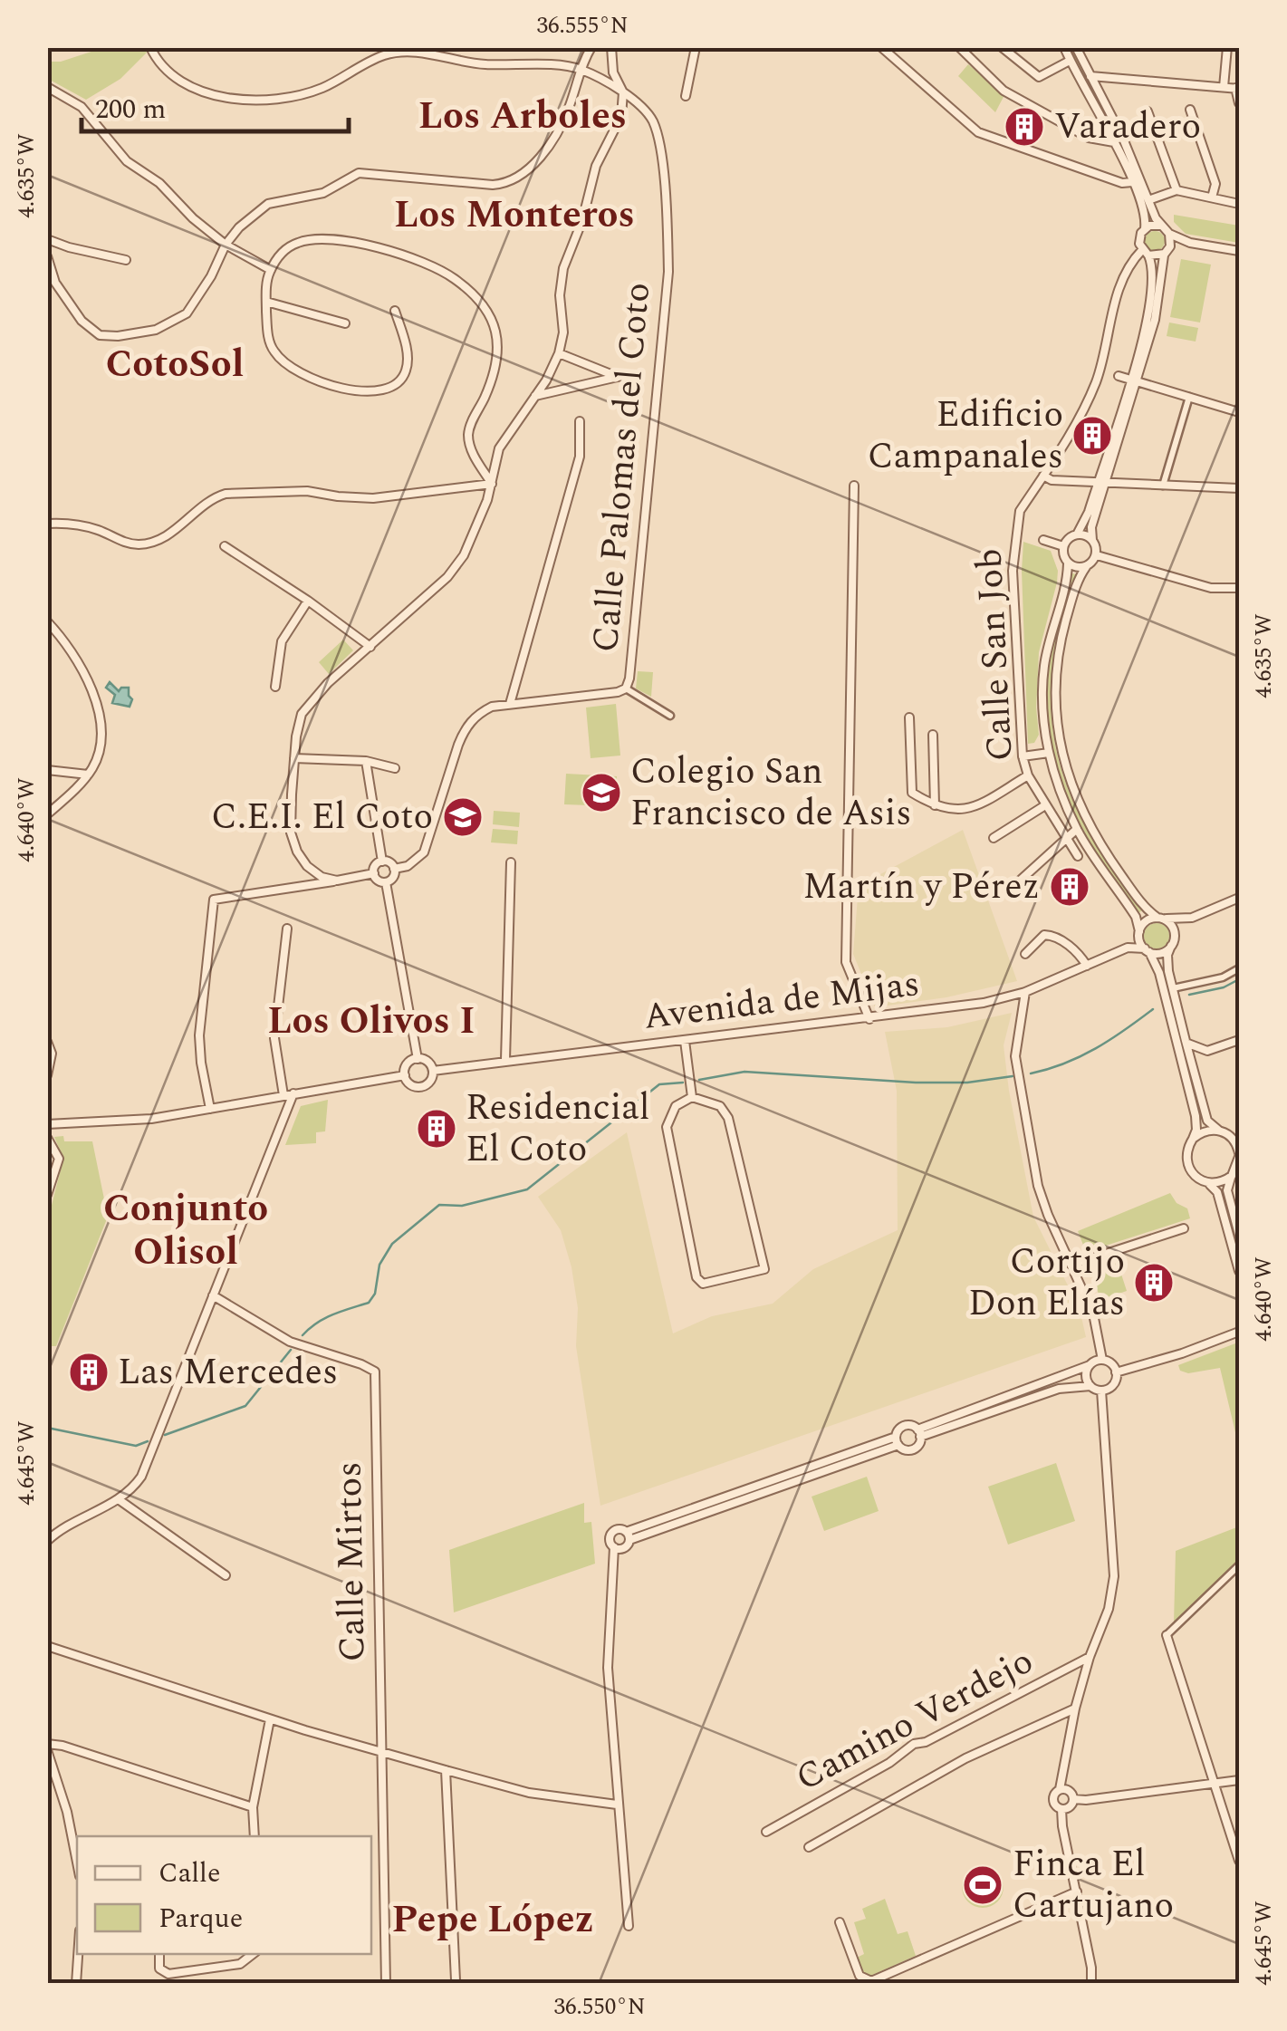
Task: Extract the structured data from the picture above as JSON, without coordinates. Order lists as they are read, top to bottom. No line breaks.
{"streets":{"street":["Calle Palomas del Coto","Calle San Job","Avenida de Mijas","Calle Mirtos","Camino Verdejo"]},"districts":["Los Arboles","Los Monteros","CotoSol","Los Olivos I","Conjunto Olisol","Pepe López"],"places":{"building":["Varadero","Edificio Campanales","Martín y Pérez","Residencial El Coto","Cortijo Don Elías","Las Mercedes"],"school or university":["Colegio San Francisco de Asis","C.E.I. El Coto"],"sports":["Finca El Cartujano"]},"legend":["Calle","Parque"],"scale_bar":"200 m","coordinates":["36.555°N","4.635°W","4.640°W","4.645°W","36.550°N"]}
